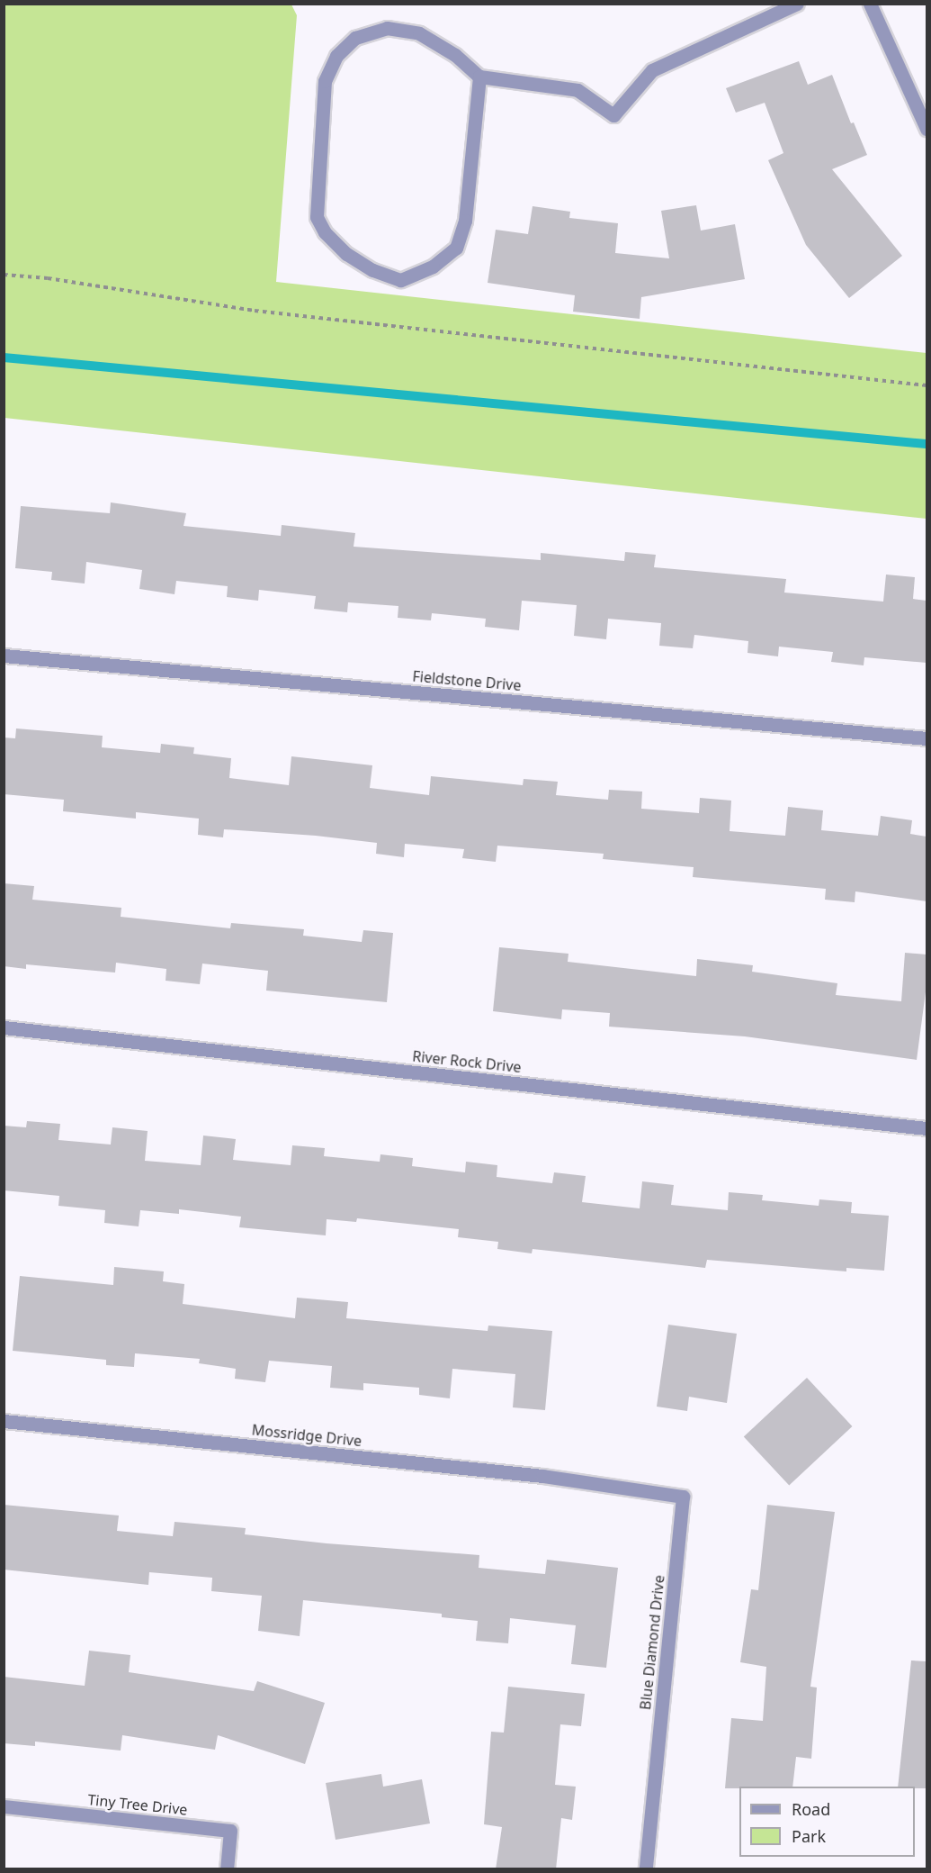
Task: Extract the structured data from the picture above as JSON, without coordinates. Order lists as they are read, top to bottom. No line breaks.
{"streets":{"street":["Fieldstone Drive","River Rock Drive","Mossridge Drive","Blue Diamond Drive","Tiny Tree Drive"]},"crossings":[["Mossridge Drive","Blue Diamond Drive"]],"legend":["Road","Park"]}
